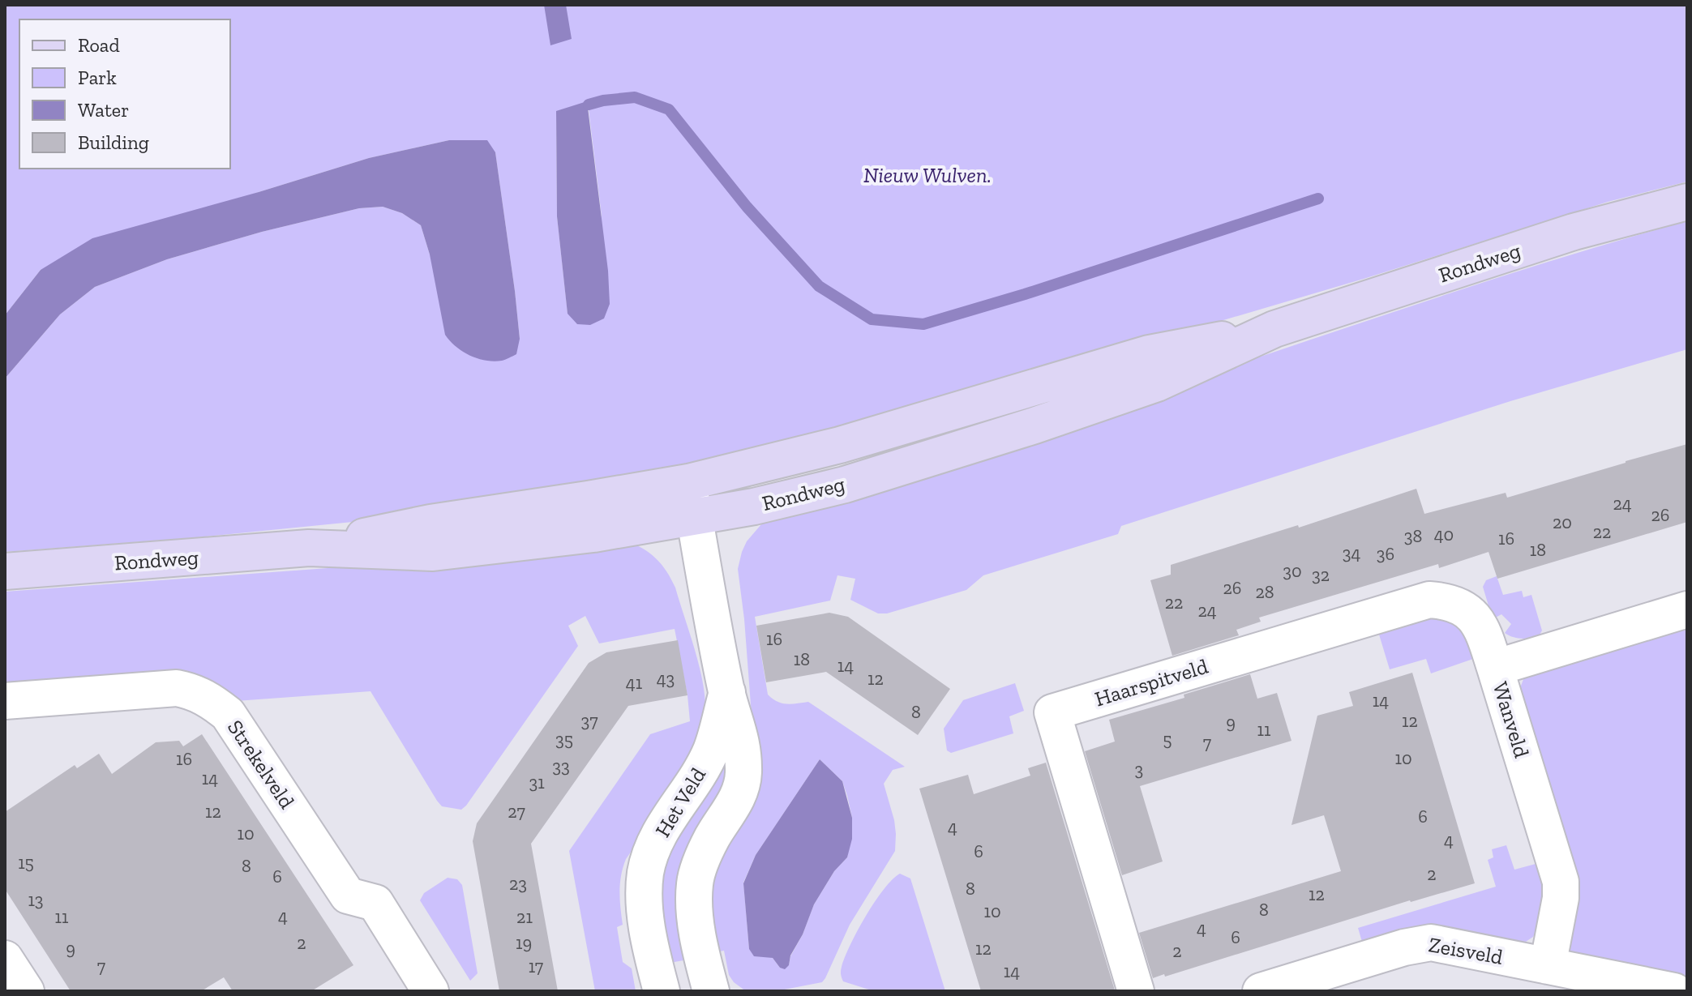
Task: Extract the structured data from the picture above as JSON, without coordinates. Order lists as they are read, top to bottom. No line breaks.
{"streets":{"main road":["Rondweg"],"street":["Haarspitveld","Wanveld","Strekelveld","Het Veld","Zeisveld"]},"crossings":[["Rondweg","Het Veld"],["Haarspitveld","Wanveld"],["Wanveld","Zeisveld"]],"parks":["Nieuw Wulven."],"house_numbers":["24","26","20","22","40","38","16","18","34","36","30","32","26","28","22","24","16","18","14","43","12","41","14","8","37","12","9","11","35","5","7","10","16","33","3","14","31","12","27","6","4","10","4","6","15","8","2","6","23","8","12","13","8","10","4","11","21","4","6","2","19","9","12","2","7","17","14"],"legend":["Road","Park","Water","Building"]}
